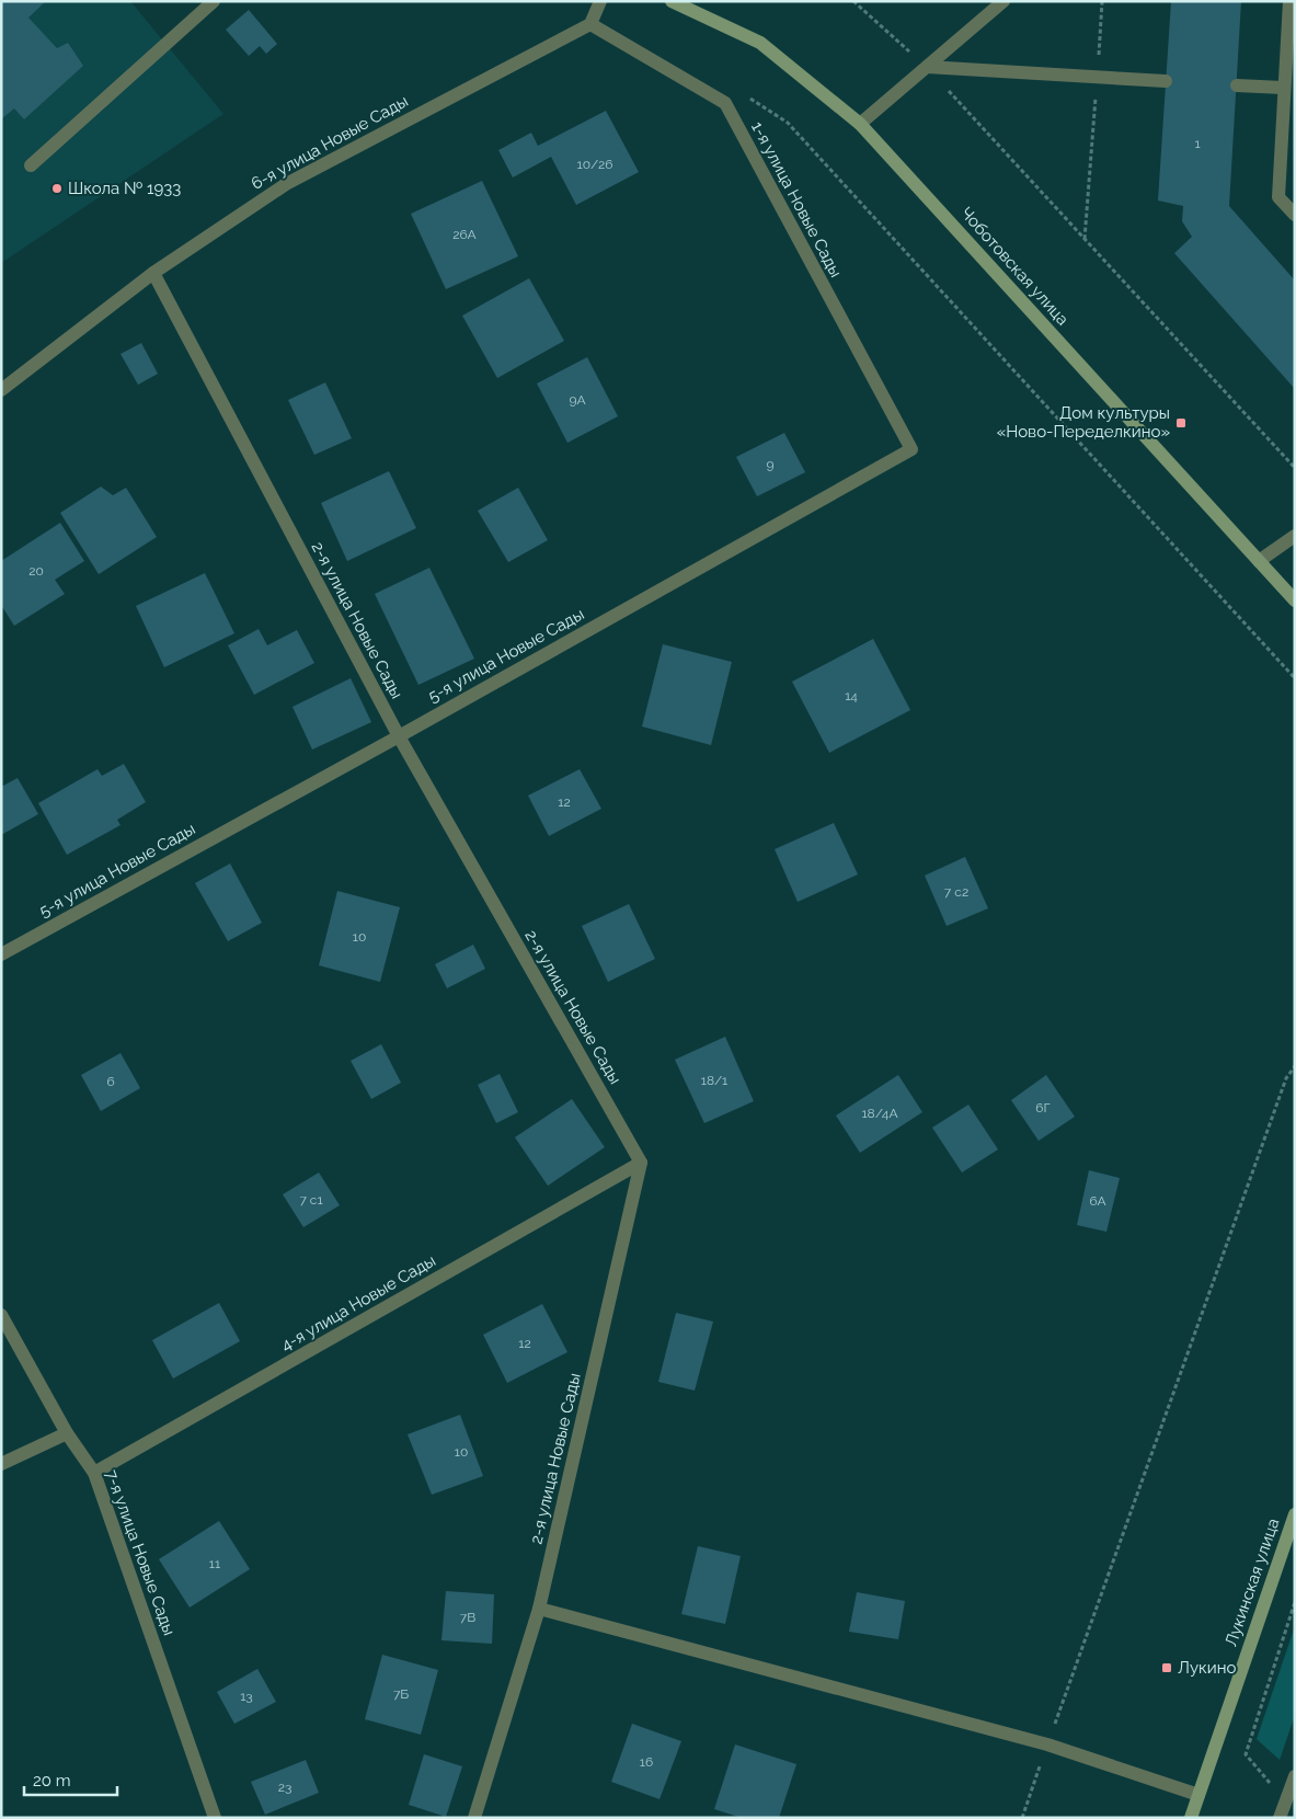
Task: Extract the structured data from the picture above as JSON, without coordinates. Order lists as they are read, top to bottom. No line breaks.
{"streets":{"main road":["Чоботовская улица","Лукинская улица"],"street":["6-я улица Новые Сады","1-я улица Новые Сады","2-я улица Новые Сады","5-я улица Новые Сады","4-я улица Новые Сады","7-я улица Новые Сады"]},"crossings":[["6-я улица Новые Сады","1-я улица Новые Сады"],["6-я улица Новые Сады","2-я улица Новые Сады"],["1-я улица Новые Сады","5-я улица Новые Сады"],["2-я улица Новые Сады","5-я улица Новые Сады"],["2-я улица Новые Сады","4-я улица Новые Сады"],["4-я улица Новые Сады","7-я улица Новые Сады"]],"places":{"other":["Школа № 1933"],"transit":["Дом культуры «Ново-Переделкино»","Лукино"]},"house_numbers":["1","10/26","26А","9А","9","20","14","12","7 с2","10","18/1","6","6Г","18/4А","7 с1","6А","12","10","11","7В","7Б","13","16","23"],"scale_bar":"20 m"}
